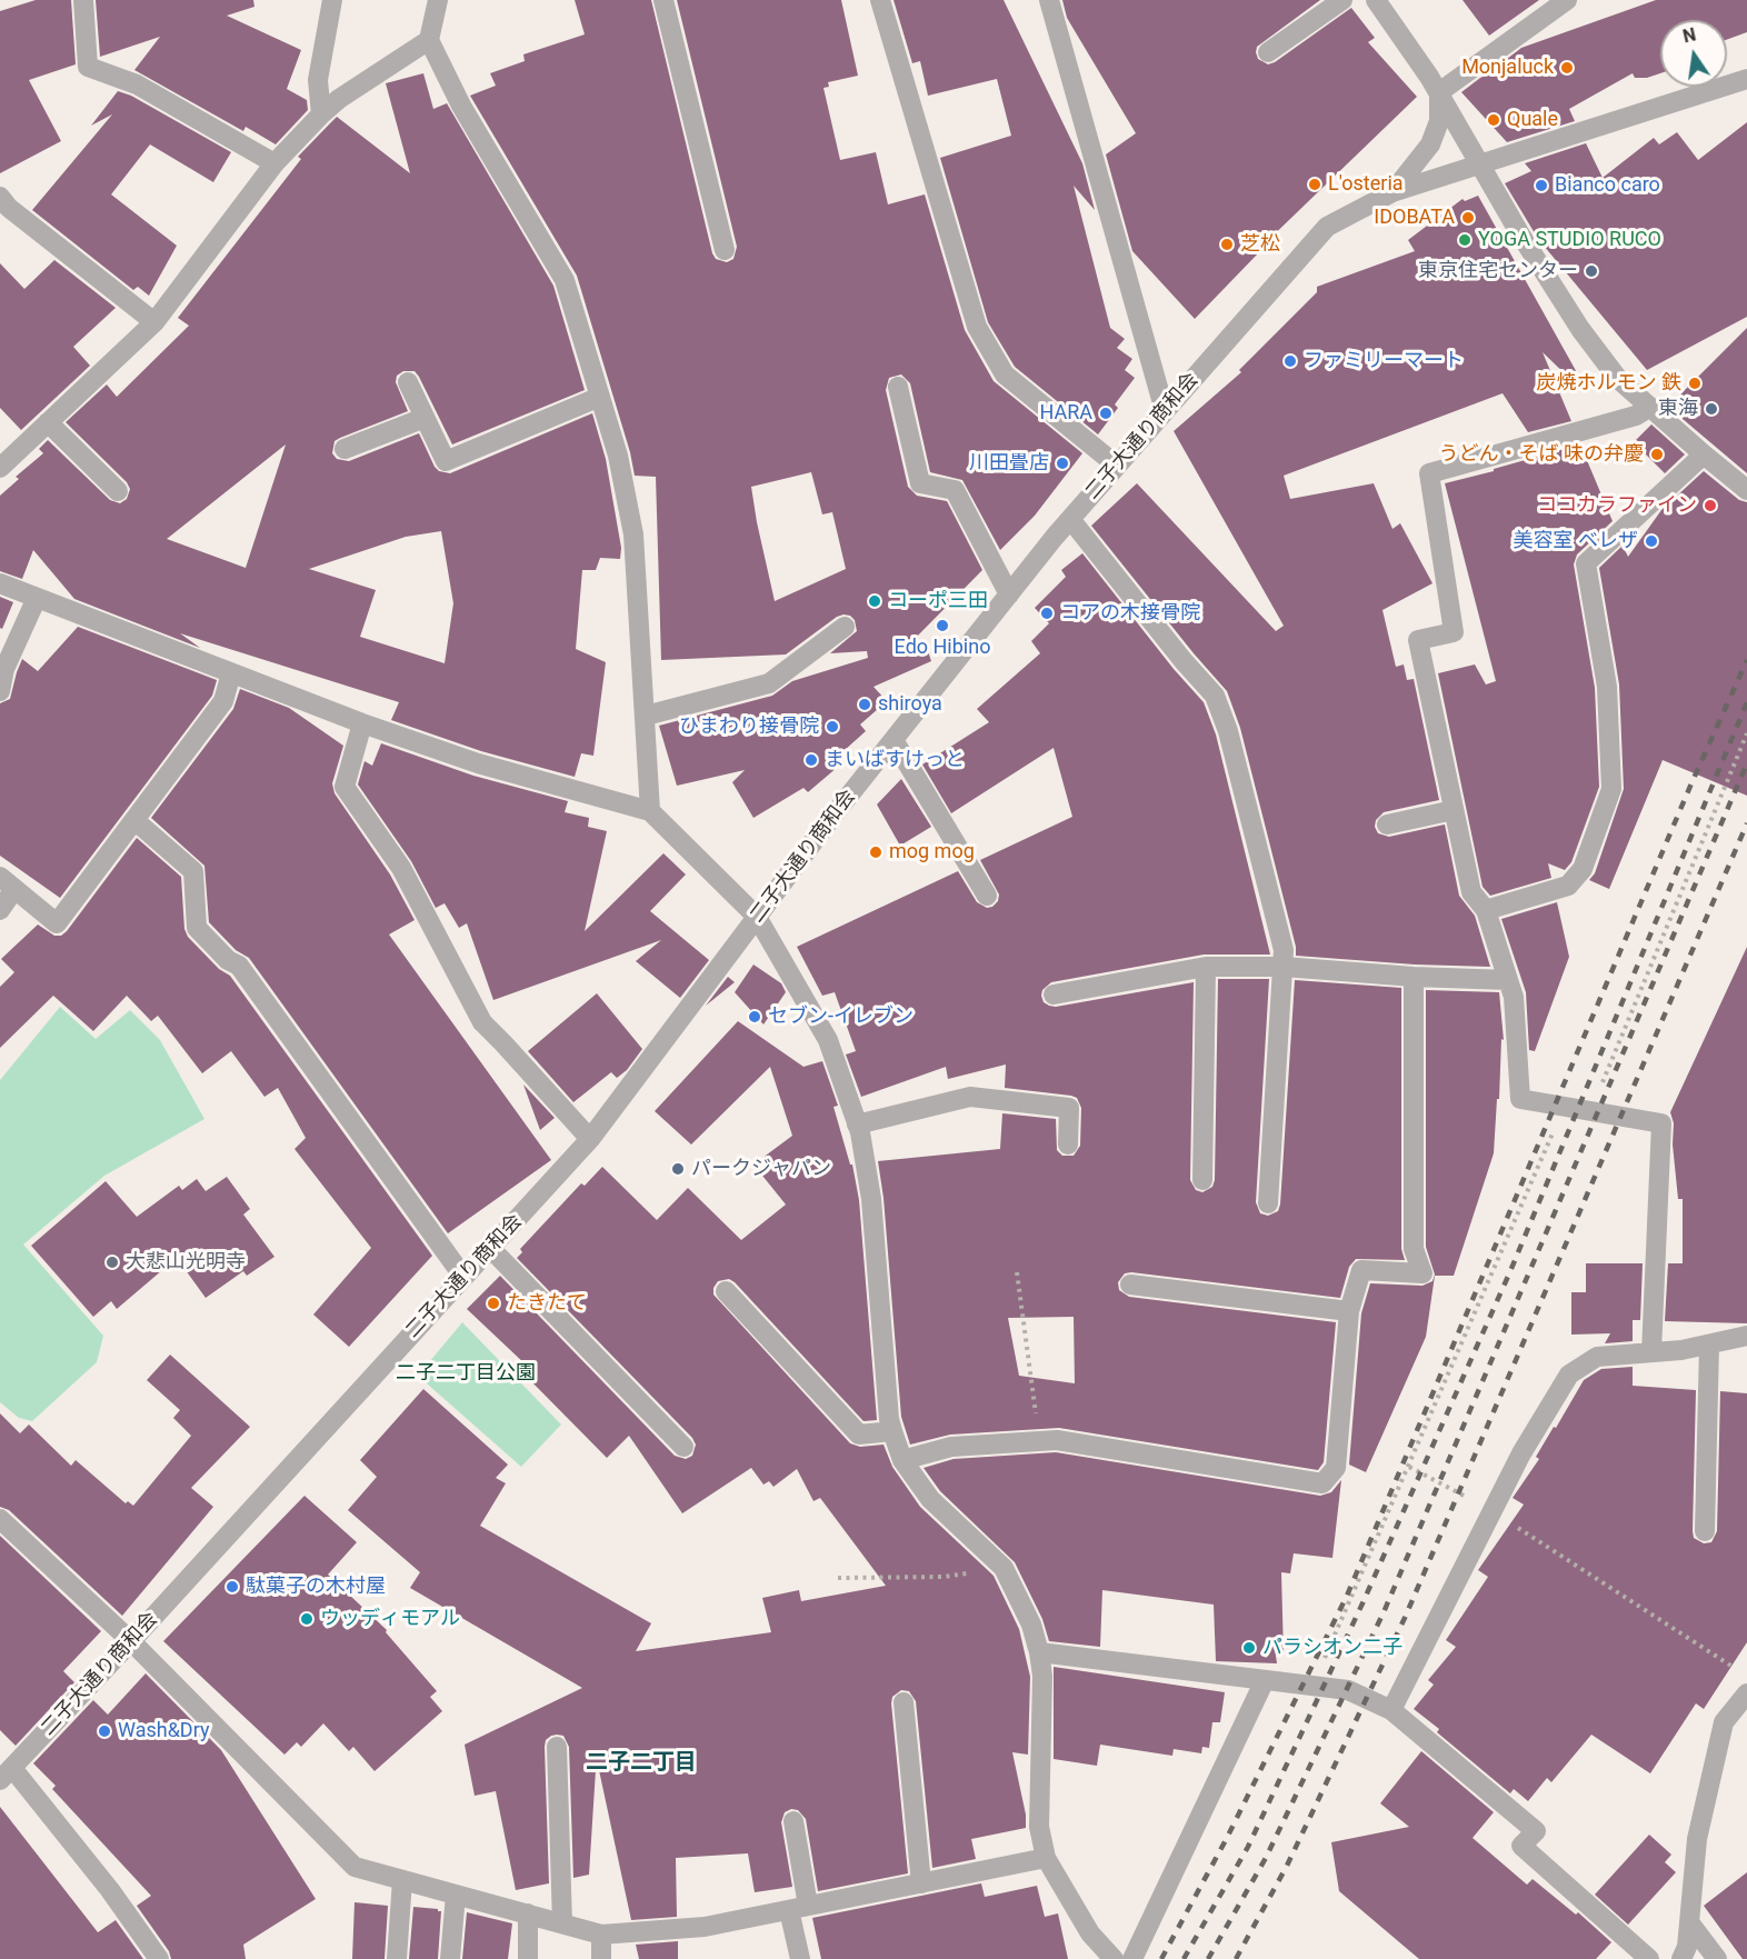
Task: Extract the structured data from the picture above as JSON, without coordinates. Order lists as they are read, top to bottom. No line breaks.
{"streets":{"street":["二子大通り商和会"]},"districts":["二子二丁目"],"parks":["二子二丁目公園"],"places":["Monjaluck","Quale","L'osteria","Bianco caro","IDOBATA","YOGA STUDIO RUCO","芝松","東京住宅センター","ファミリーマート","炭焼ホルモン 鉄","東海","HARA","うどん・そば 味の弁慶","川田畳店","ココカラファイン","美容室 ベレザ","コーポ三田","コアの木接骨院","Edo Hibino","shiroya","ひまわり接骨院","まいばすけっと","mog mog","セブン-イレブン","パークジャパン","大悲山光明寺","たきたて","駄菓子の木村屋","ウッディモアル","パラシオン二子","Wash&Dry"],"north":"top"}
